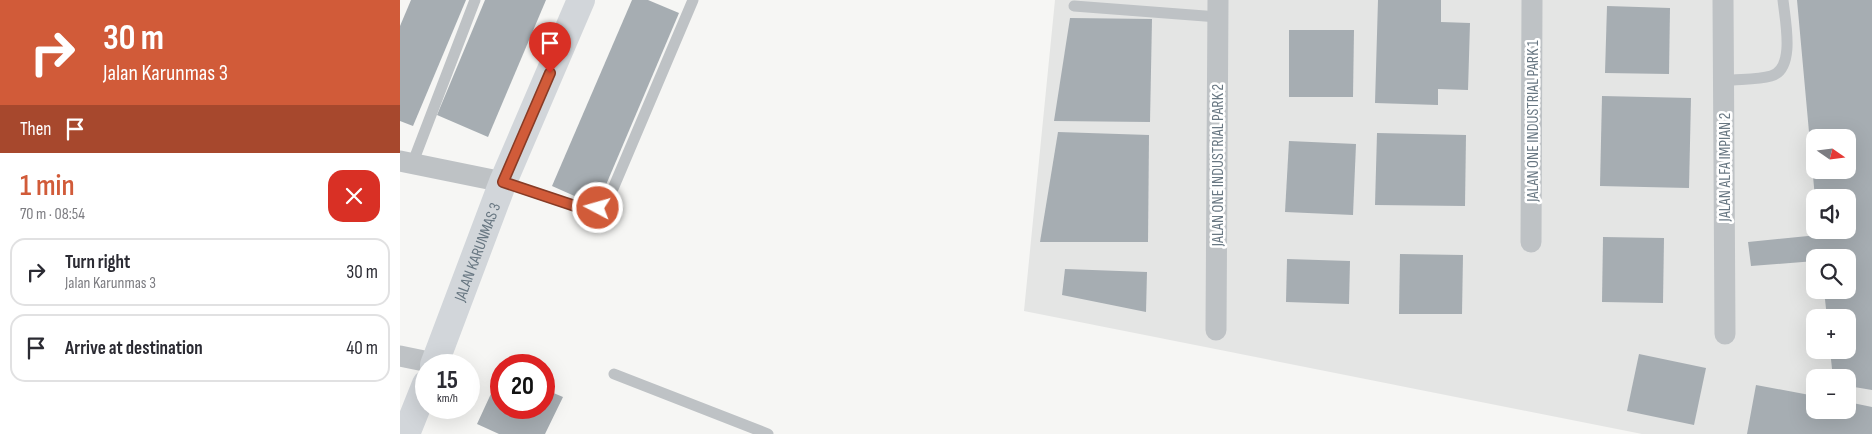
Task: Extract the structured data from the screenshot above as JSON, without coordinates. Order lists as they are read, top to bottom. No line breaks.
{"streets":{"street":["JALAN ONE INDUSTRIAL PARK 1","JALAN ONE INDUSTRIAL PARK 2","JALAN ALFA IMPIAN 2","JALAN KARUNMAS 3"]},"north":"right","page":{"turn":["30 m","Jalan Karunmas 3"],"then":"Then","map_buttons":["+","−"],"heading":["1 min","70 m · 08:54"],"list":[{"name":"Turn right","note":"Jalan Karunmas 3","value":"30 m"},{"name":"Arrive at destination","value":"40 m"}],"speed":"15 km/h","limit":"20"}}
